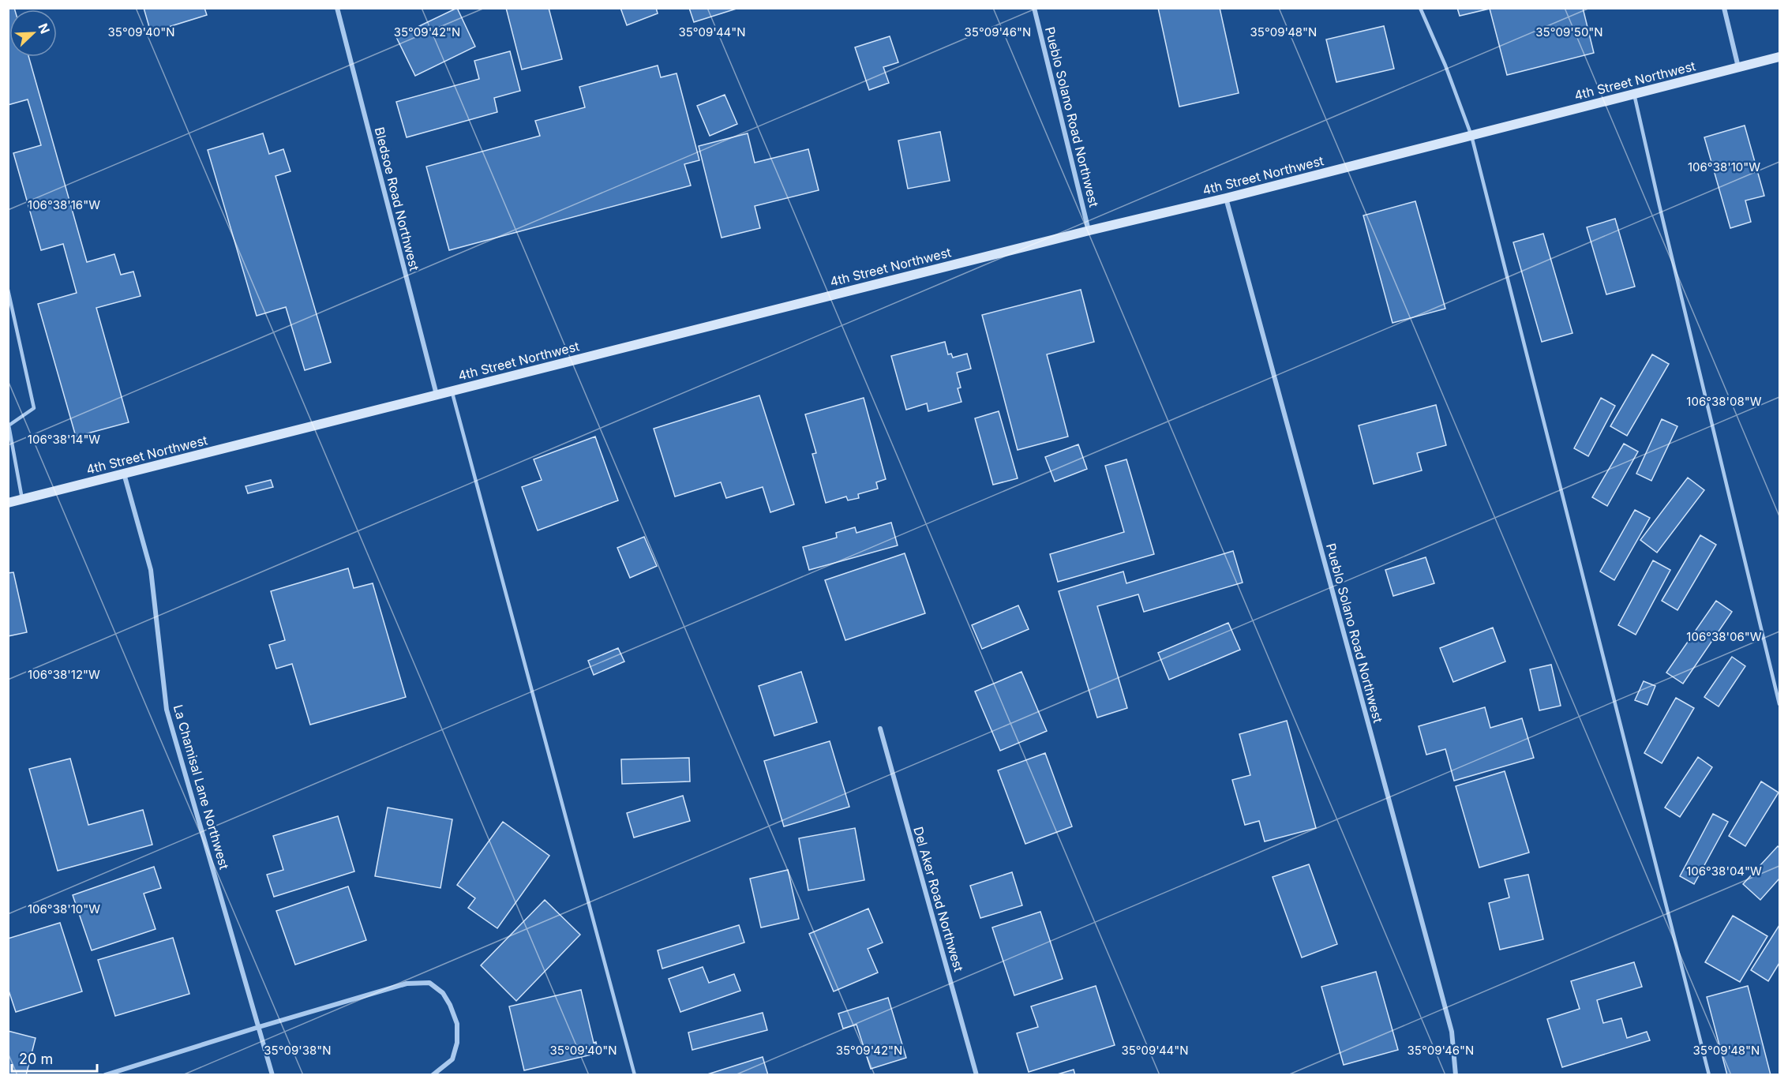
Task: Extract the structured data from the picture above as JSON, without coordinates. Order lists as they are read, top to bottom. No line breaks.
{"streets":{"main road":["4th Street Northwest"],"street":["Pueblo Solano Road Northwest","Bledsoe Road Northwest","La Chamisal Lane Northwest","Del Aker Road Northwest"]},"crossings":[["4th Street Northwest","Pueblo Solano Road Northwest"],["4th Street Northwest","Bledsoe Road Northwest"],["4th Street Northwest","La Chamisal Lane Northwest"]],"scale_bar":"20 m","north":"top right","coordinates":["35°09'40\"N","35°09'42\"N","35°09'44\"N","35°09'46\"N","35°09'48\"N","35°09'50\"N","106°38'10\"W","106°38'16\"W","106°38'08\"W","106°38'14\"W","106°38'06\"W","106°38'12\"W","106°38'04\"W","35°09'38\"N"]}
